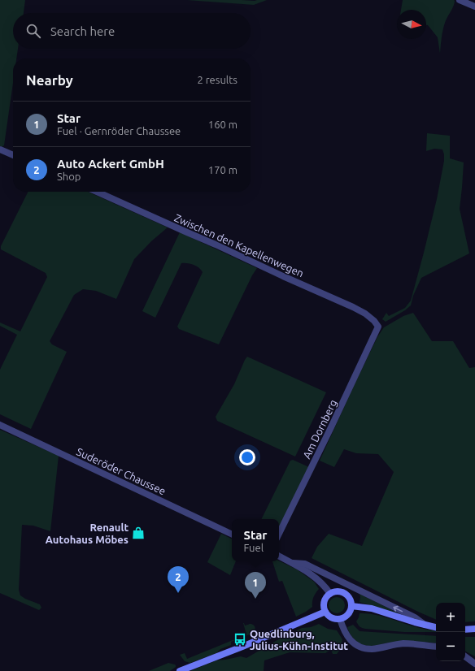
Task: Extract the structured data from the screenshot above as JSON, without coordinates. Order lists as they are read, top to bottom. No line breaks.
{"streets":{"street":["Zwischen den Kapellenwegen","Am Dornberg","Suderöder Chaussee"]},"crossings":[["Zwischen den Kapellenwegen","Am Dornberg"]],"places":{"shop":["Renault Autohaus Möbes"],"bus stop":["Quedlinburg, Julius-Kühn-Institut"]},"north":"right","page":{"search":"Search here","heading":["Nearby","2 results"],"list":[{"mark":"1","name":"Star","note":"Fuel · Gernröder Chaussee","value":"160 m"},{"mark":"2","name":"Auto Ackert GmbH","note":"Shop","value":"170 m"}],"popup":["Star","Fuel"],"pins":["2","1"],"map_buttons":["+","−"]}}
